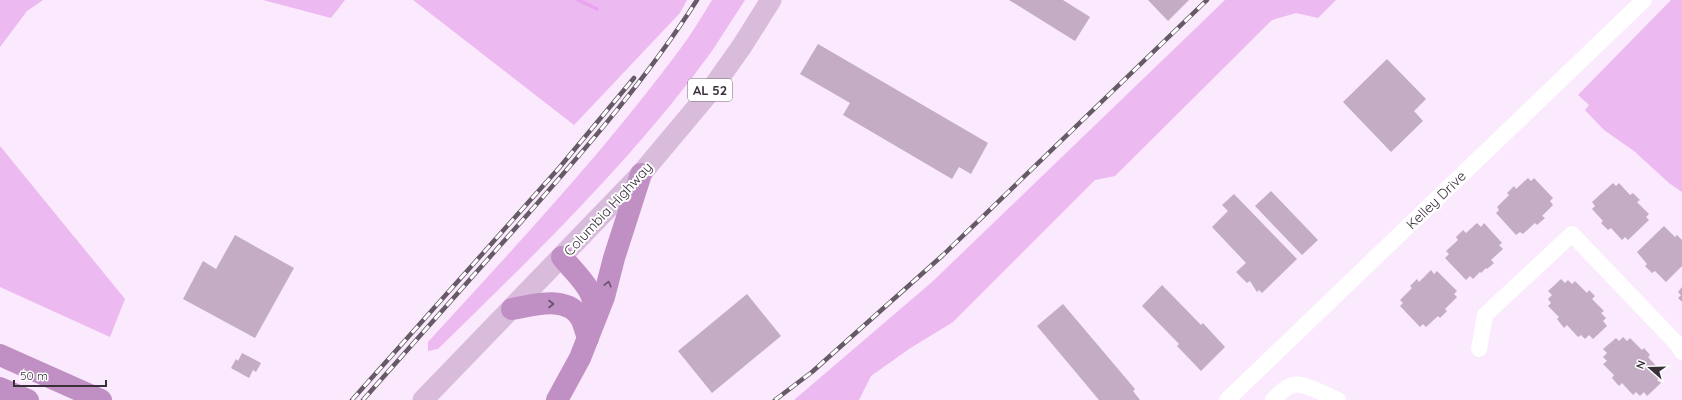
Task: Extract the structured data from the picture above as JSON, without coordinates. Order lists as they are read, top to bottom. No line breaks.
{"streets":{"main road":["AL 52","Columbia Highway"],"street":["Kelley Drive"]},"scale_bar":"50 m","north":"left"}
